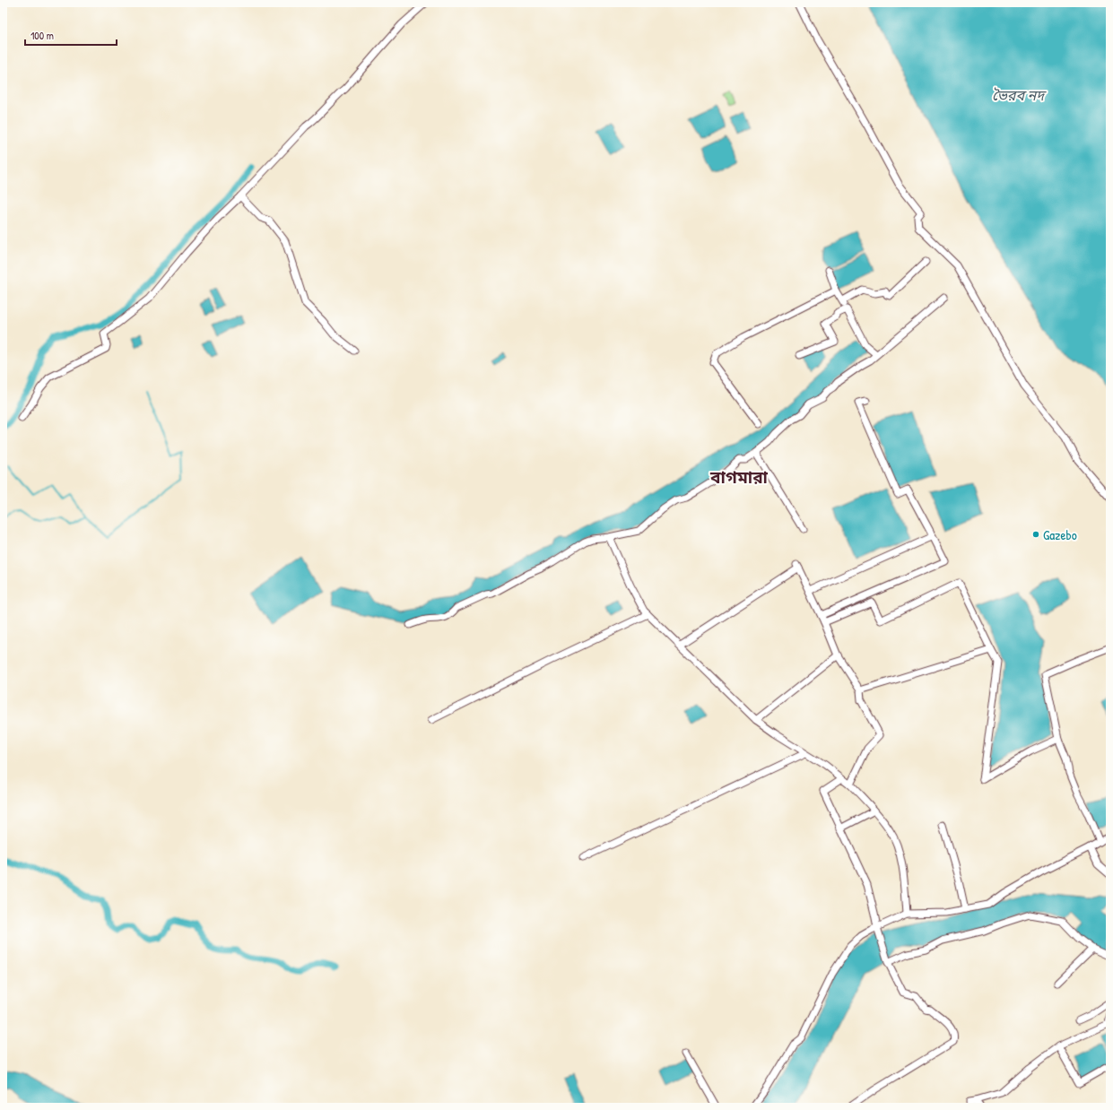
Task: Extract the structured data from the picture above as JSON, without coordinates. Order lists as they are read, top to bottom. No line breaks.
{"districts":["বাগমারা"],"water":["ভৈরব নদ"],"places":["Gazebo"],"scale_bar":"100 m"}
